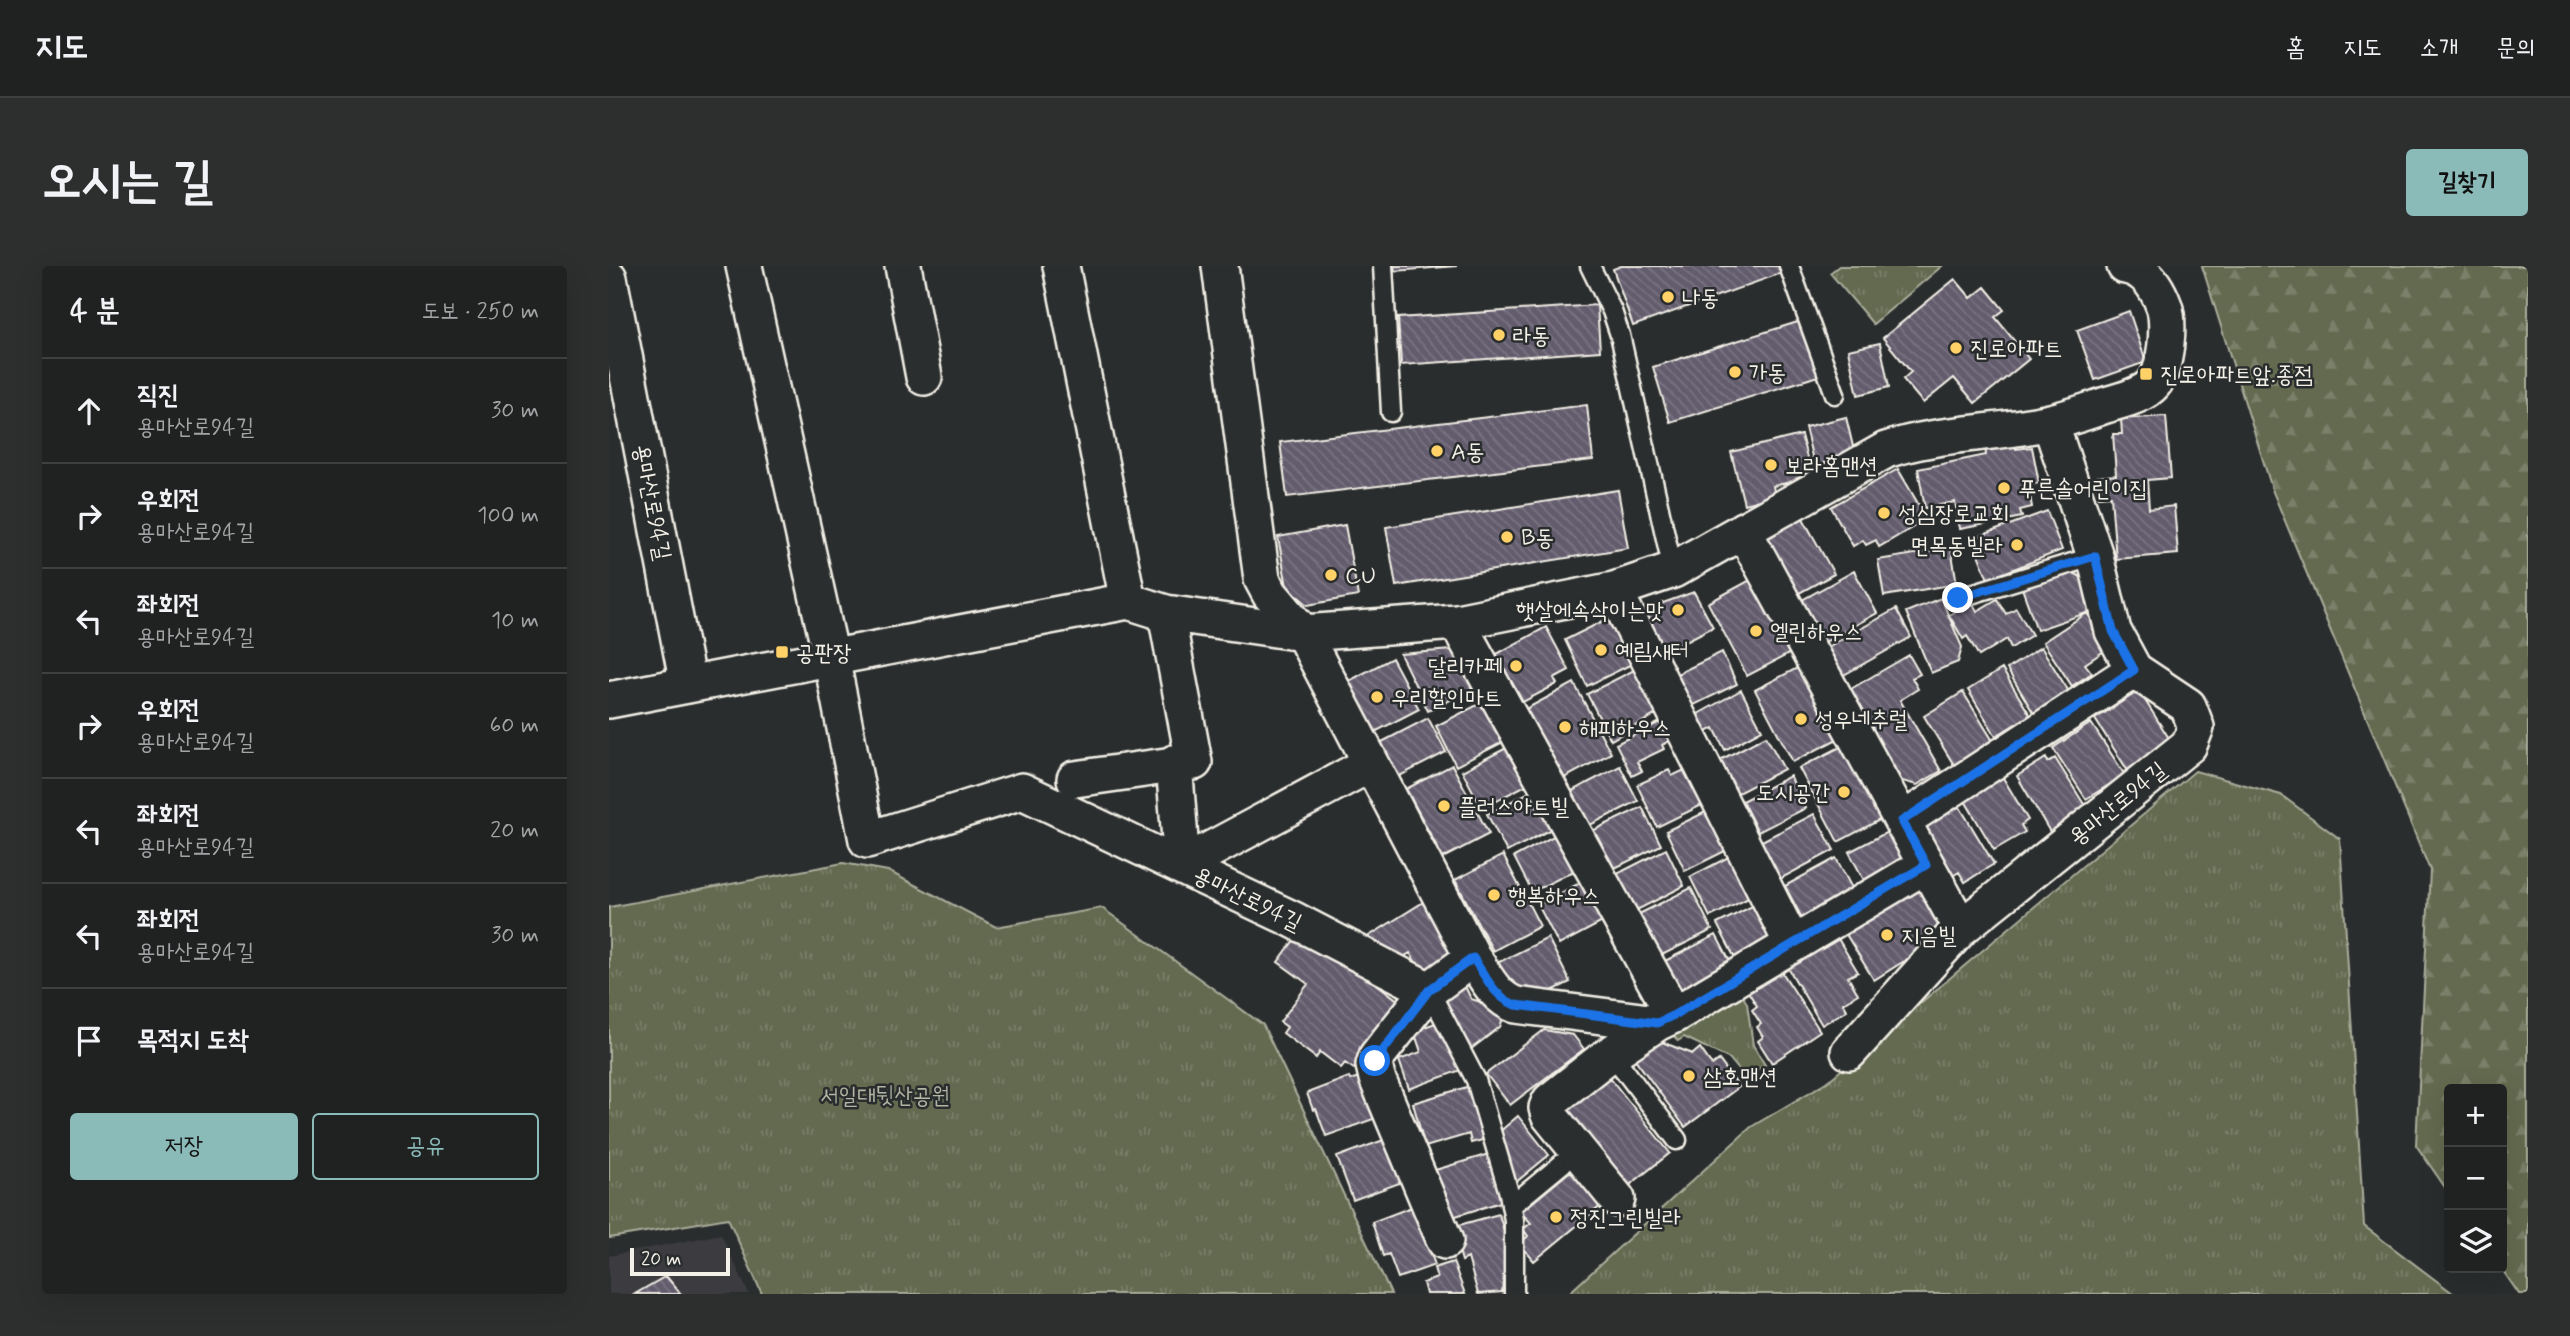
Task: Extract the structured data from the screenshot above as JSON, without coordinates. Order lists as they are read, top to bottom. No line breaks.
{"streets":{"street":["용마산로94길"]},"parks":["서일대뒷산공원"],"places":{"other":["나동","라동","진로아파트","가동","A동","보라홈맨션","푸른솔어린이집","성심장로교회","B동","면목동빌라","CU","햇살에속삭이는맛","엘린하우스","예림새터","달리카페","우리할인마트","성우네추럴","해피하우스","도시공간","플러스아트빌","행복하우스","지음빌","삼호맨션","정진그린빌라"],"transit":["진로아파트앞.종점","공판장"]},"scale_bar":"20 m","page":{"header":"지도","nav":["홈","지도","소개","문의"],"buttons":["길찾기",["저장","공유"]],"title":"오시는 길","heading":["4 분","도보 · 250 m"],"list":[["직진","용마산로94길","30 m"],["우회전","용마산로94길","100 m"],["좌회전","용마산로94길","10 m"],["우회전","용마산로94길","60 m"],["좌회전","용마산로94길","20 m"],["좌회전","용마산로94길","30 m"],"목적지 도착"],"map_buttons":["+","−"],"scale":"20 m"}}
